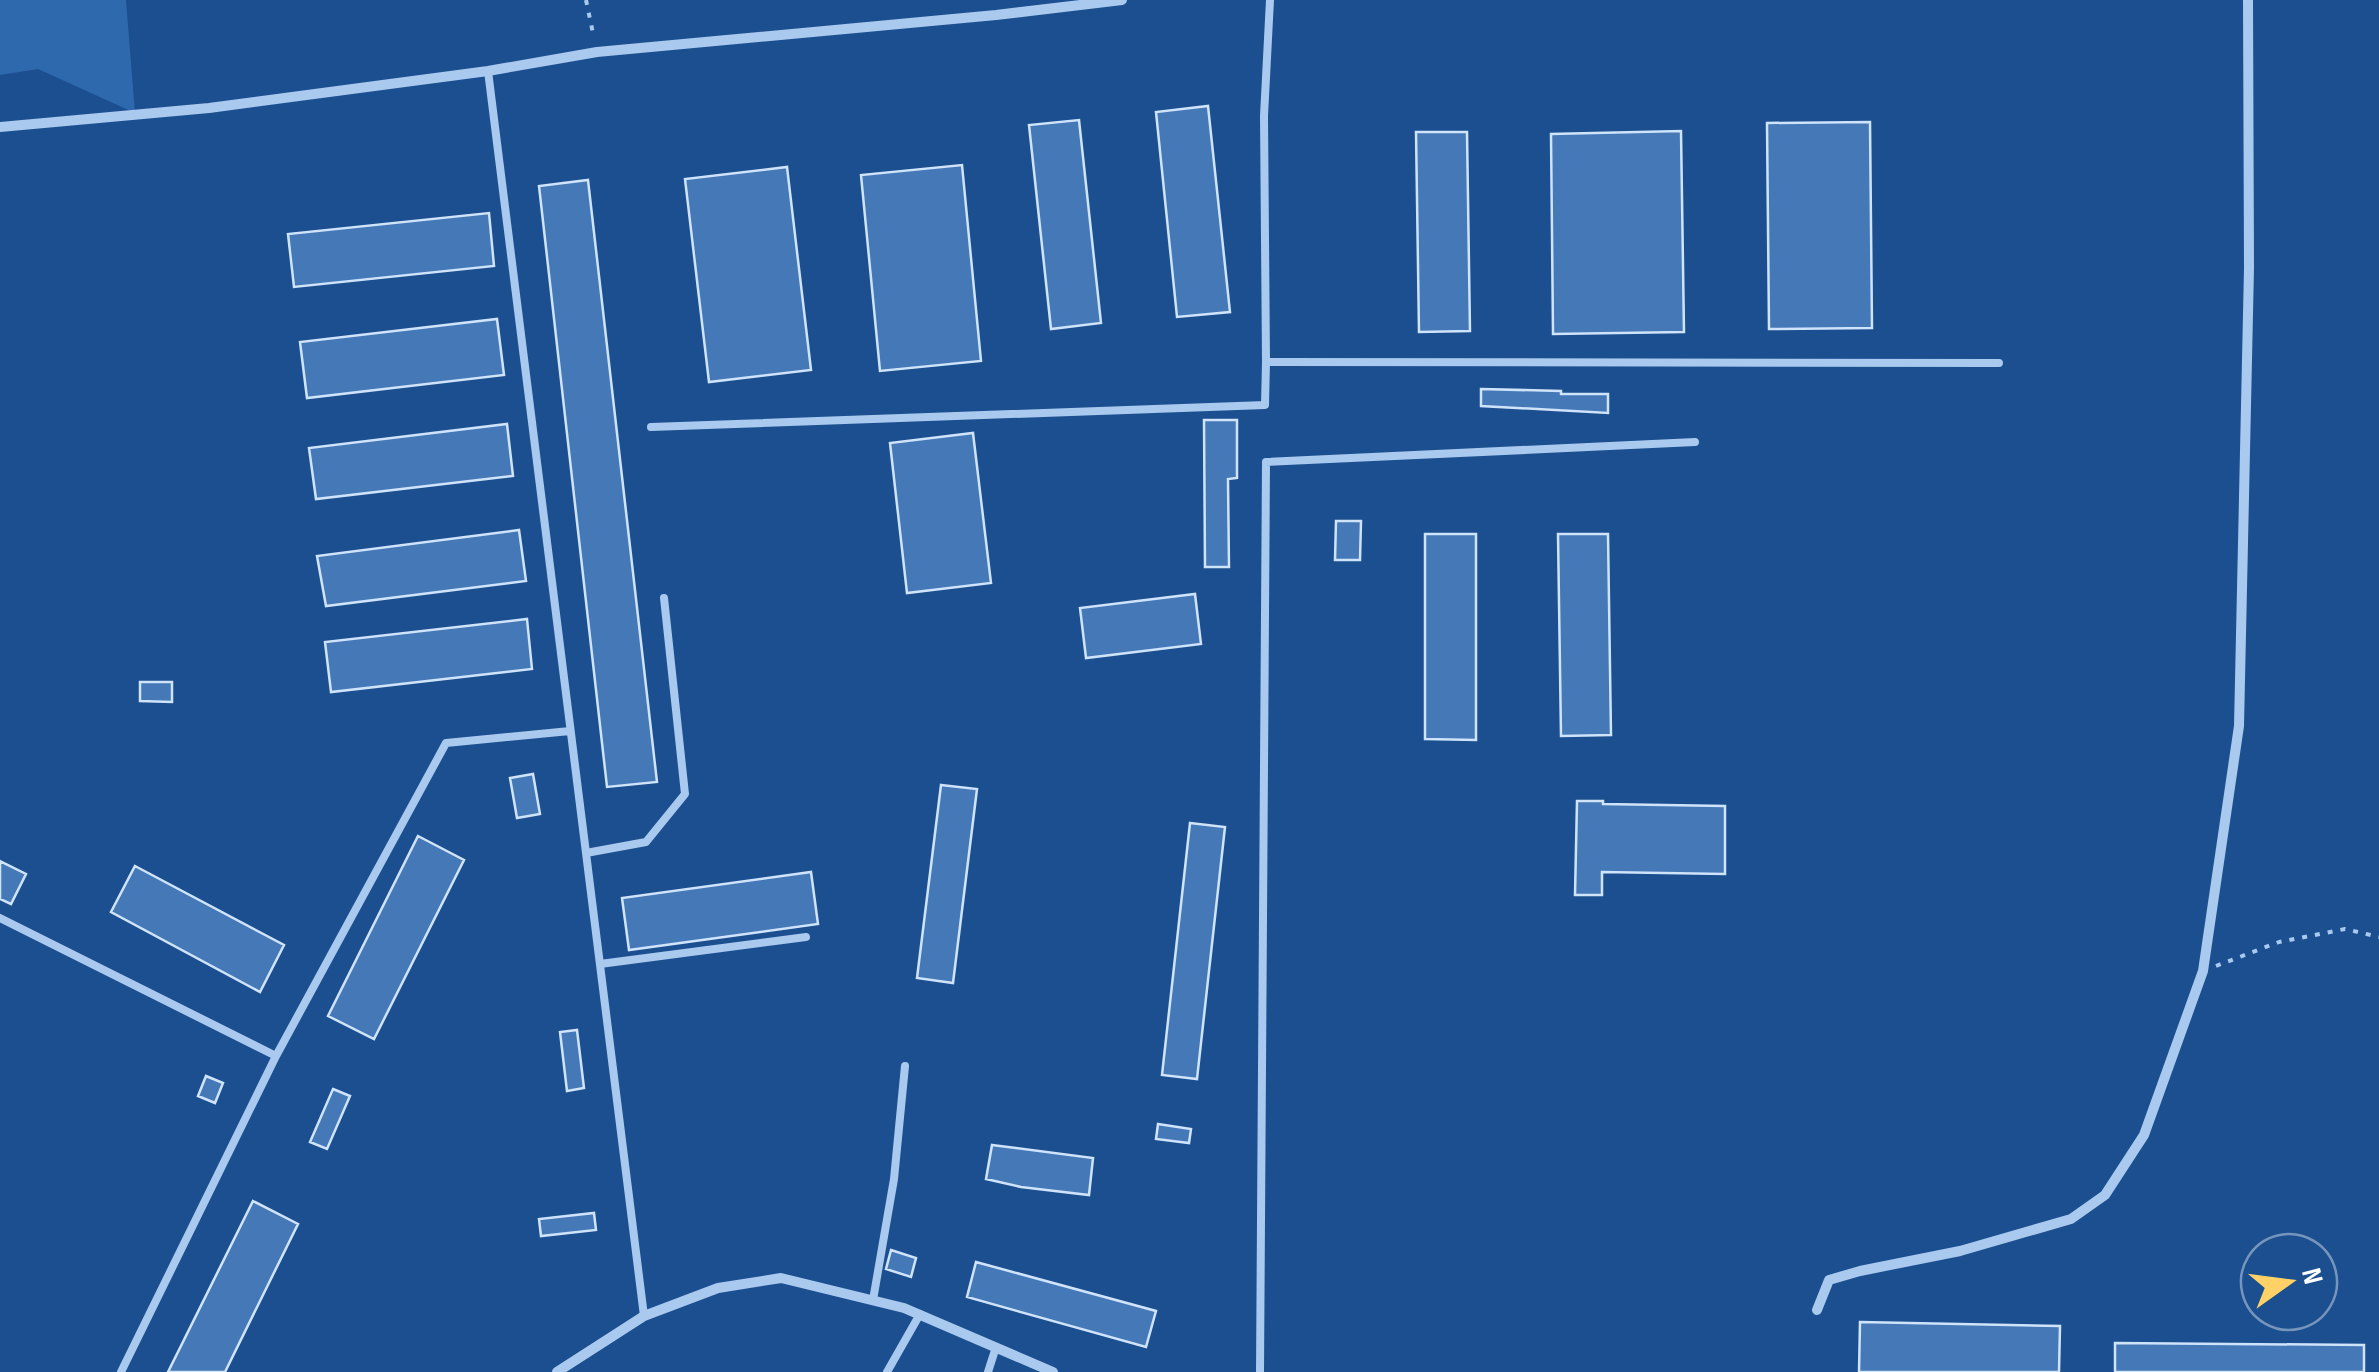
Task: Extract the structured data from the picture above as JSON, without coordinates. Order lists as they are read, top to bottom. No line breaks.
{"north":"right"}
